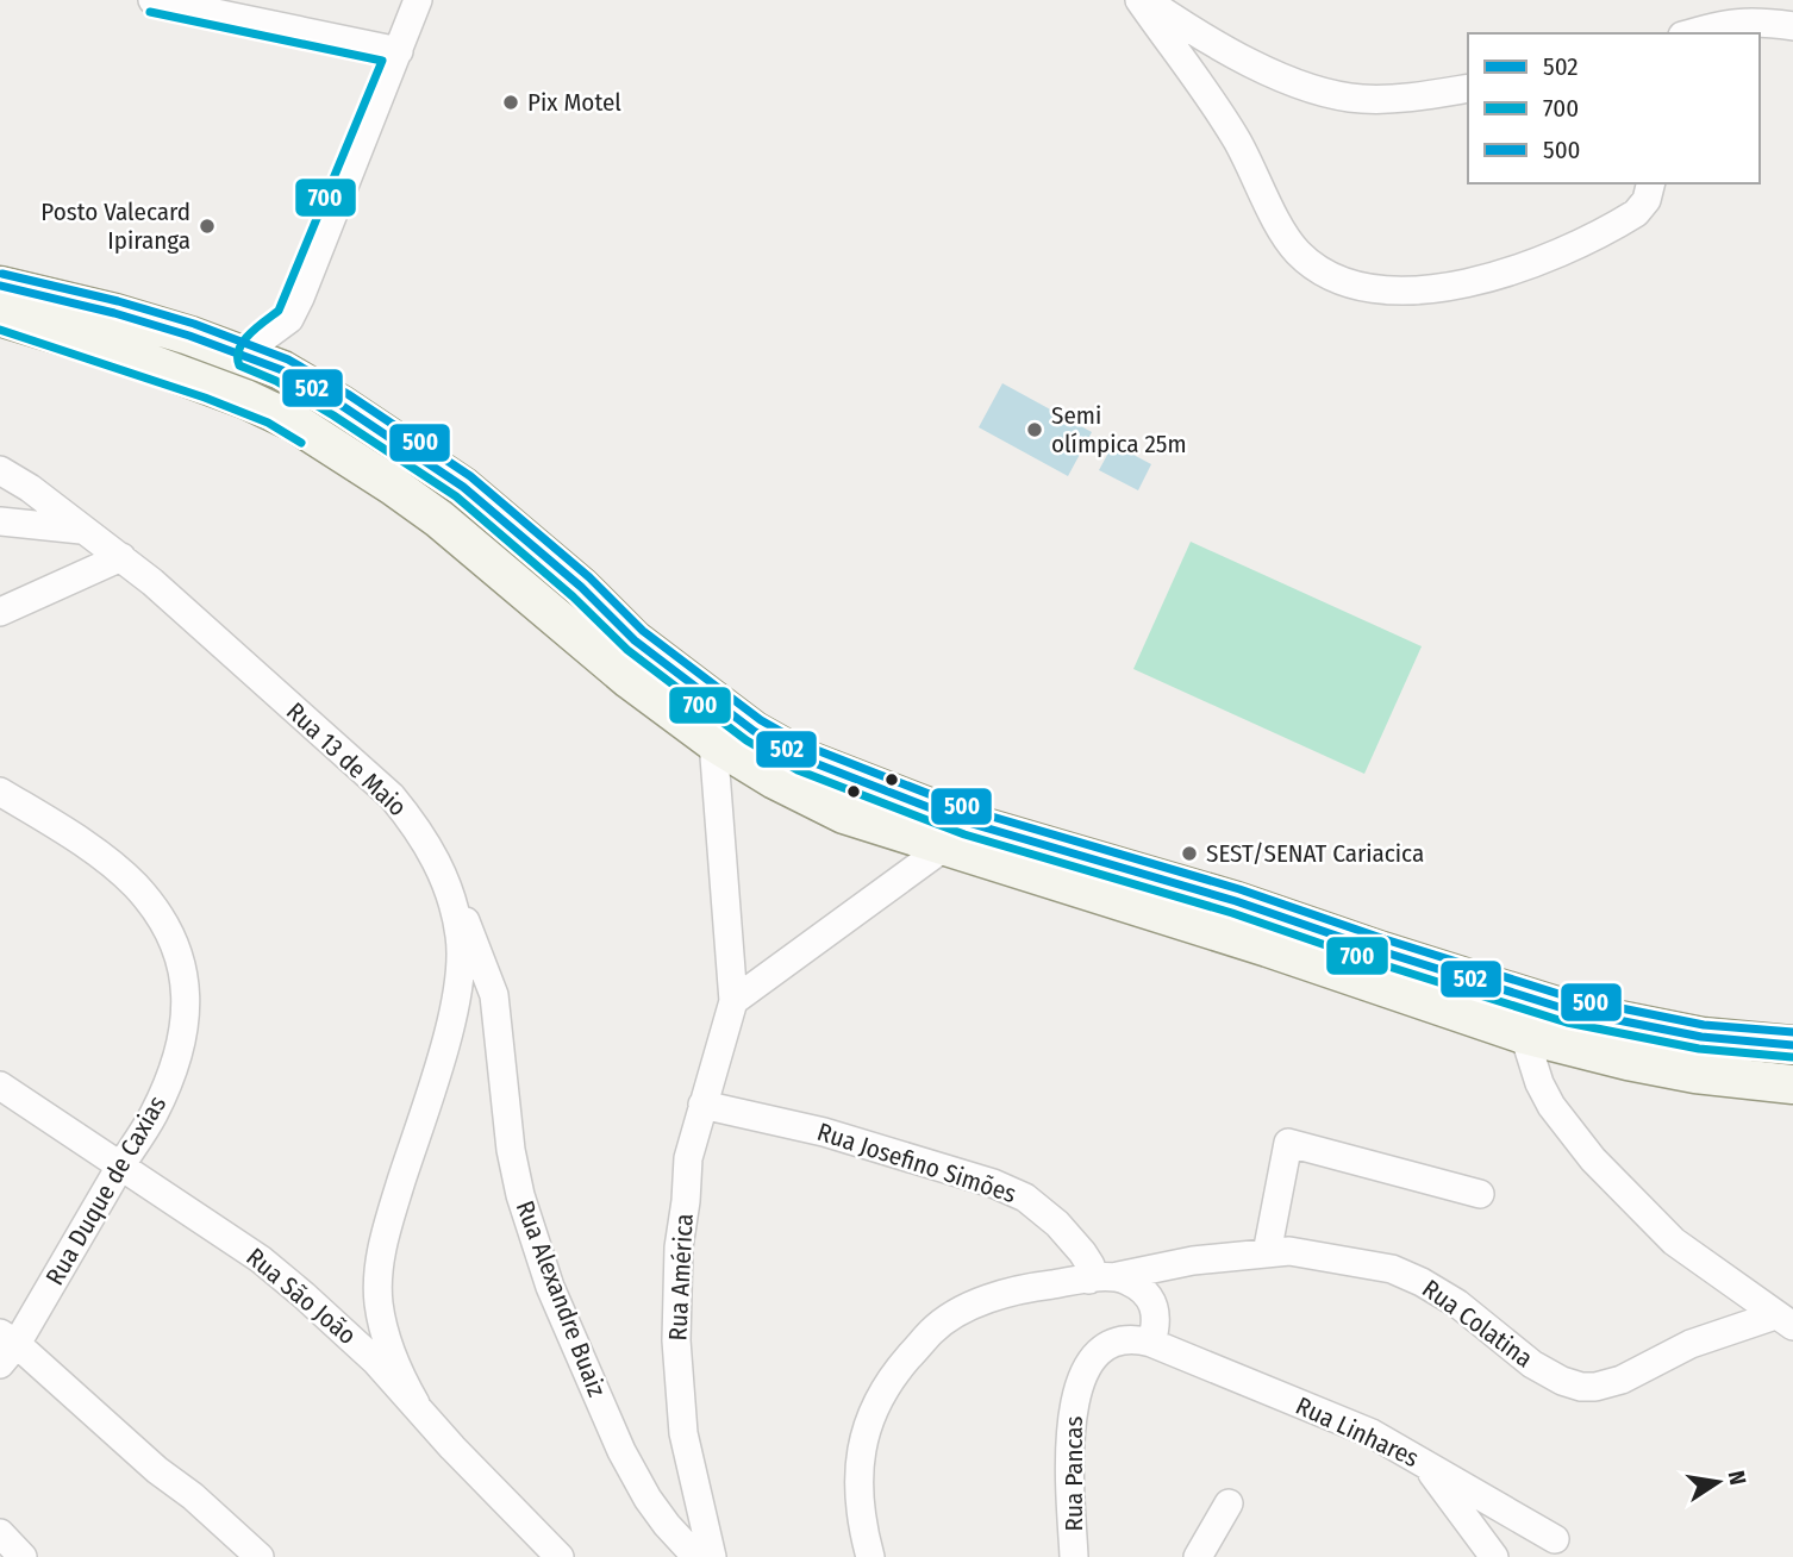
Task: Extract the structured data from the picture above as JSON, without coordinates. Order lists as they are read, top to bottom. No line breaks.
{"streets":{"street":["Rua 13 de Maio","Rua Josefino Simões","Rua Duque de Caxias","Rua América","Rua São João","Rua Alexandre Buaiz","Rua Colatina","Rua Linhares","Rua Pancas"]},"crossings":[["Rua 13 de Maio","Rua São João"],["Rua 13 de Maio","Rua Alexandre Buaiz"],["Rua Josefino Simões","Rua América"],["Rua Josefino Simões","Rua Colatina"],["Rua Duque de Caxias","Rua São João"],["Rua Linhares","Rua Pancas"]],"places":["Pix Motel","Posto Valecard Ipiranga","Semi olímpica 25m","SEST/SENAT Cariacica"],"lines":["transit line 700","transit line 500","transit line 502"],"legend":["502","700","500"],"north":"right"}
